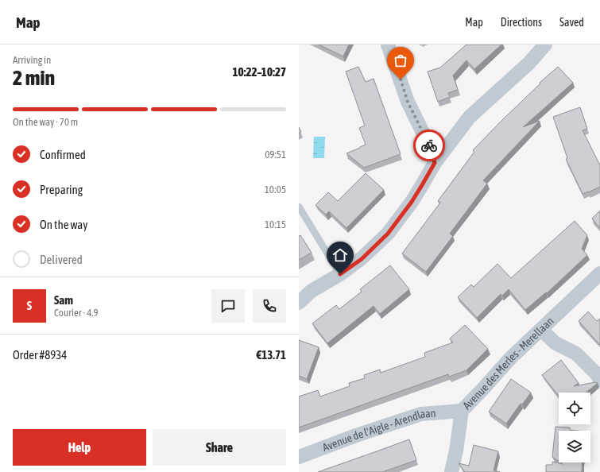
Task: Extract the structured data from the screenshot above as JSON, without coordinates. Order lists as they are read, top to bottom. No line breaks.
{"streets":{"street":["Avenue des Merles - Merellaan","Avenue de l'Aigle - Arendlaan"]},"crossings":[["Avenue des Merles - Merellaan","Avenue de l'Aigle - Arendlaan"]],"page":{"header":"Map","nav":["Map","Directions","Saved"],"heading":["2 min","Arriving in","10:22–10:27"],"panel":["Sam","Courier · 4.9","Order #8934","€13.71"],"bar":"On the way · 70 m","list":[["Confirmed","09:51"],["Preparing","10:05"],["On the way","10:15"],"Delivered"],"round":"S","buttons":["Help","Share"]}}
